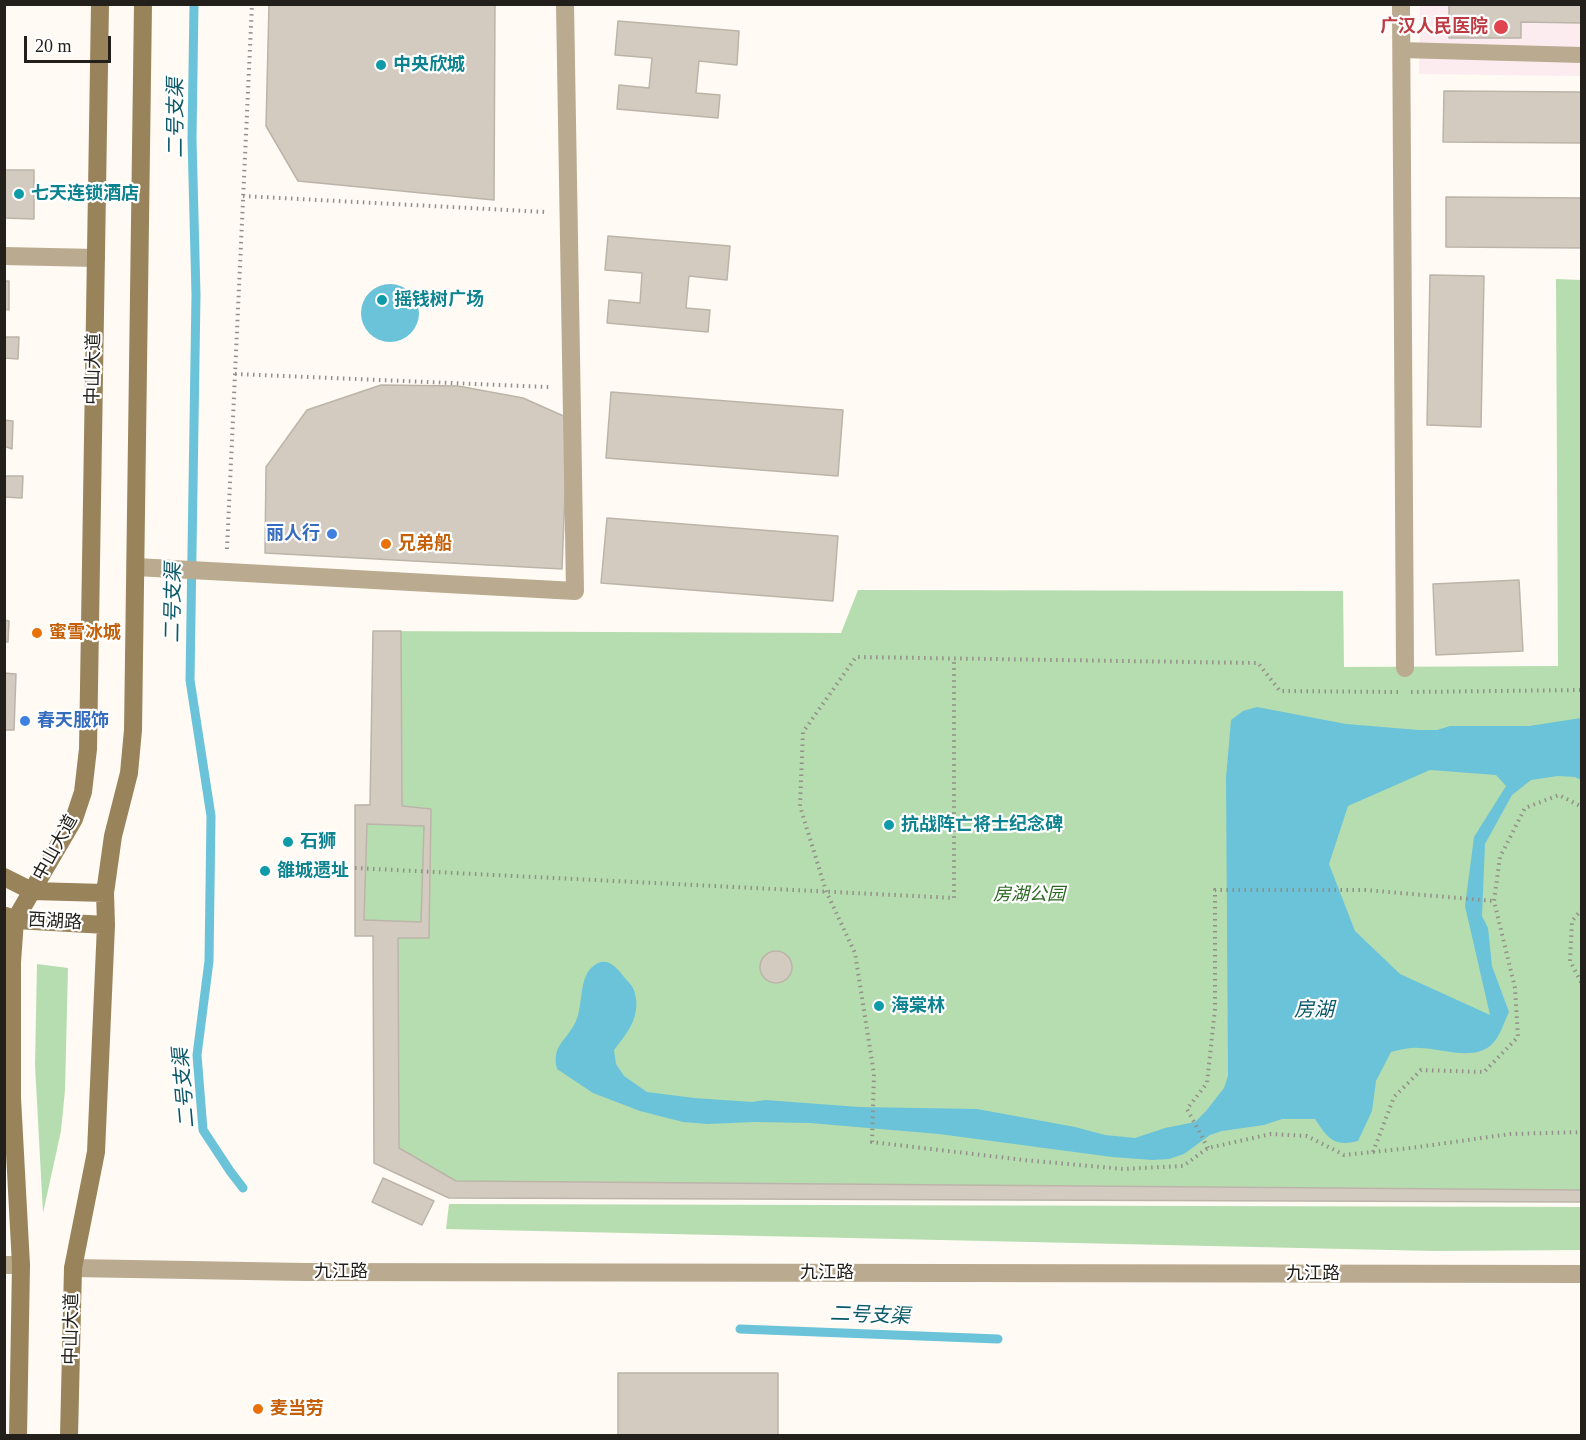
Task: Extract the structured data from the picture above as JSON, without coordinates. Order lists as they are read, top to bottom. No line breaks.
{"streets":{"main road":["中山大道","西湖路"],"street":["九江路"]},"crossings":[["中山大道","西湖路"],["中山大道","九江路"]],"water":["二号支渠","房湖"],"parks":["房湖公园"],"places":["广汉人民医院","中央欣城","七天连锁酒店","摇钱树广场","丽人行","兄弟船","蜜雪冰城","春天服饰","抗战阵亡将士纪念碑","石狮","雒城遗址","海棠林","麦当劳"],"scale_bar":"20 m"}
